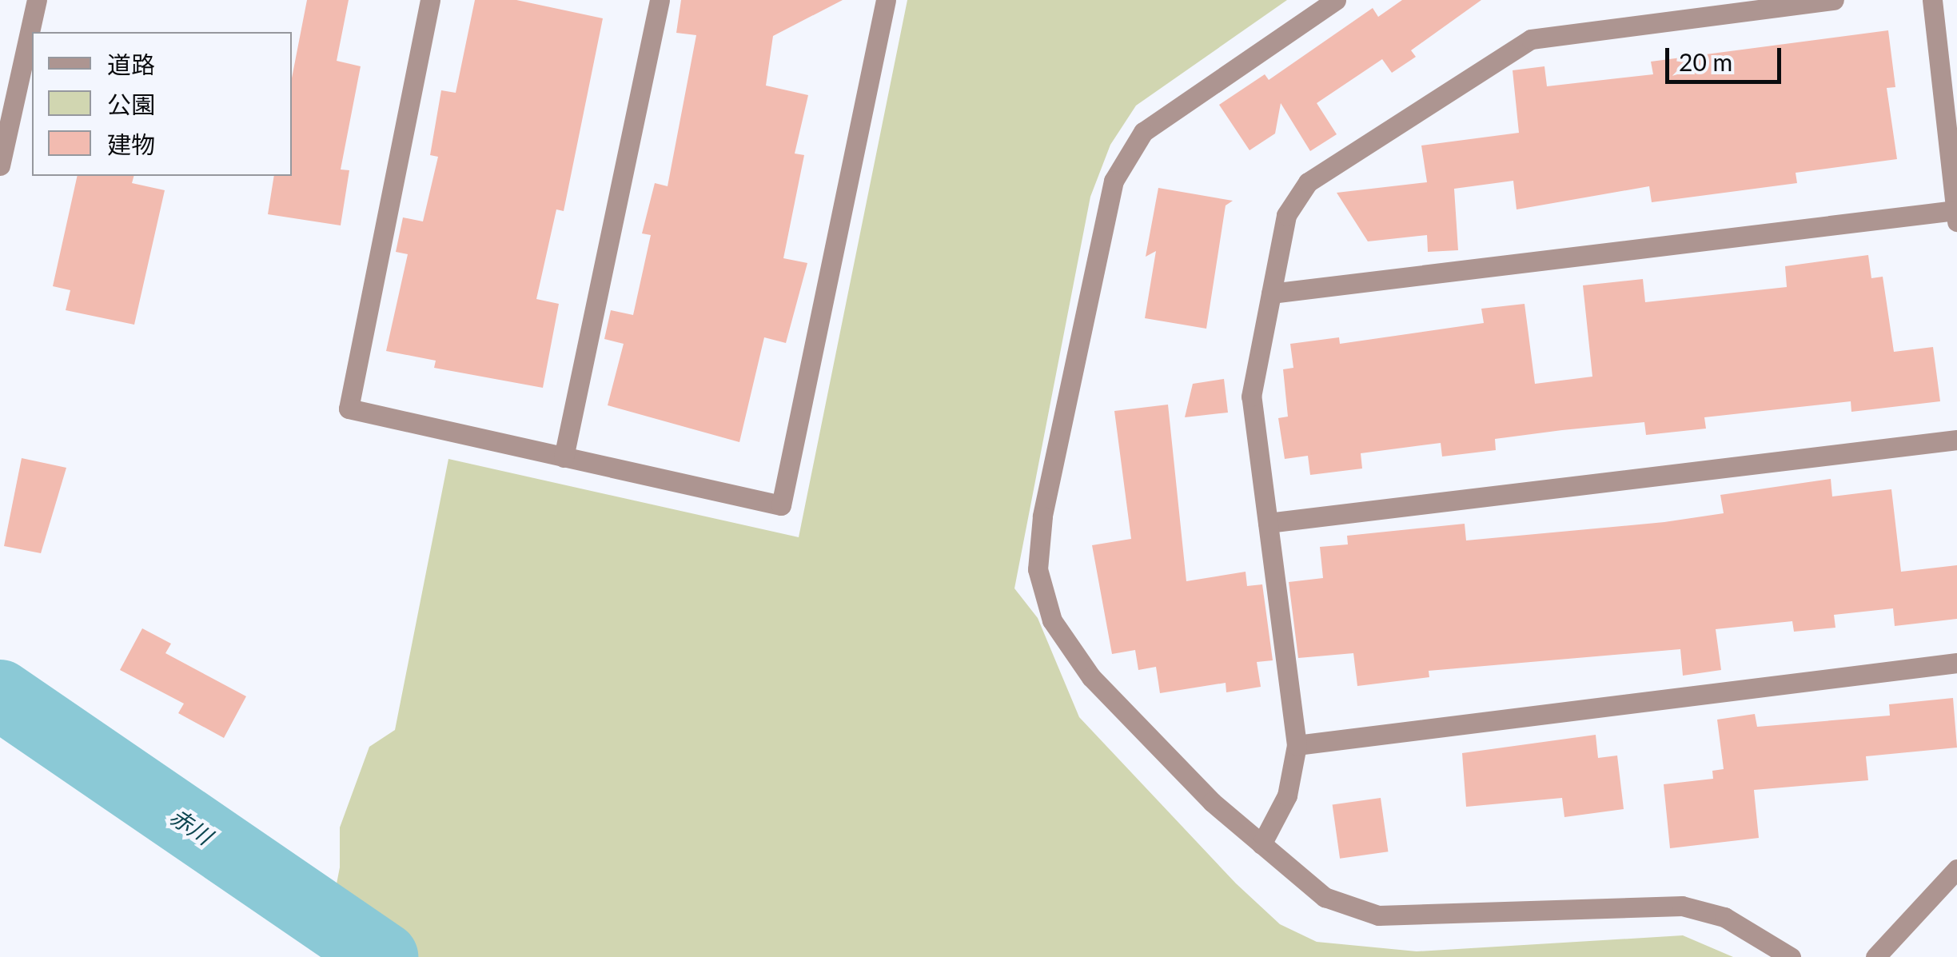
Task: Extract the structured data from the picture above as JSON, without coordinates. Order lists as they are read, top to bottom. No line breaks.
{"water":["赤川"],"legend":["道路","公園","建物"],"scale_bar":"20 m"}
